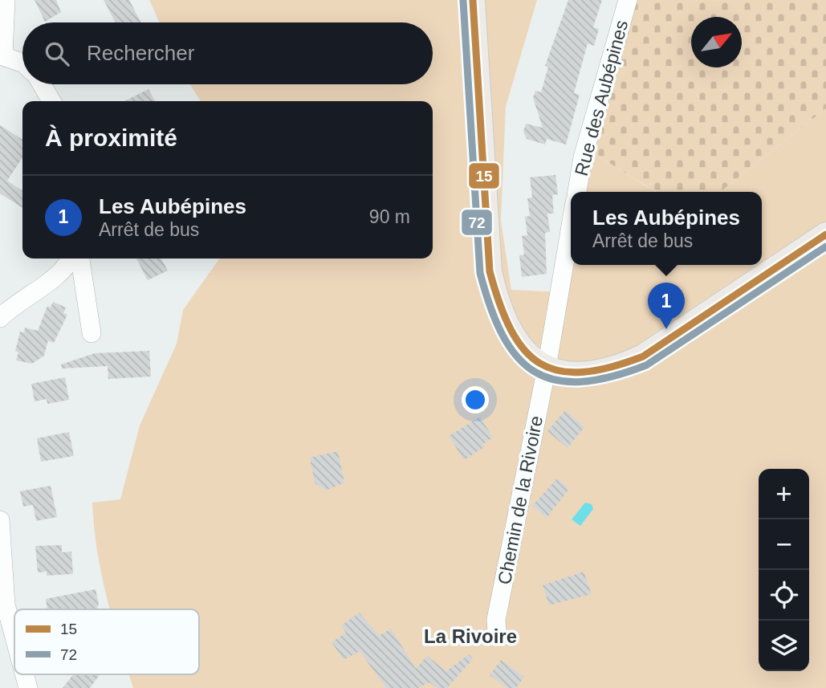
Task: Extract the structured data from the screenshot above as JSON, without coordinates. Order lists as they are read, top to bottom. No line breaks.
{"streets":{"street":["Rue des Aubépines","Chemin de la Rivoire"]},"crossings":[["Rue des Aubépines","Chemin de la Rivoire"]],"districts":["La Rivoire"],"lines":["transit line 15","transit line 72"],"legend":["15","72"],"north":"top right","page":{"search":"Rechercher","heading":"À proximité","list":[{"mark":"1","name":"Les Aubépines","note":"Arrêt de bus","value":"90 m"}],"popup":["Les Aubépines","Arrêt de bus"],"pins":"1","map_buttons":["+","−"]}}
